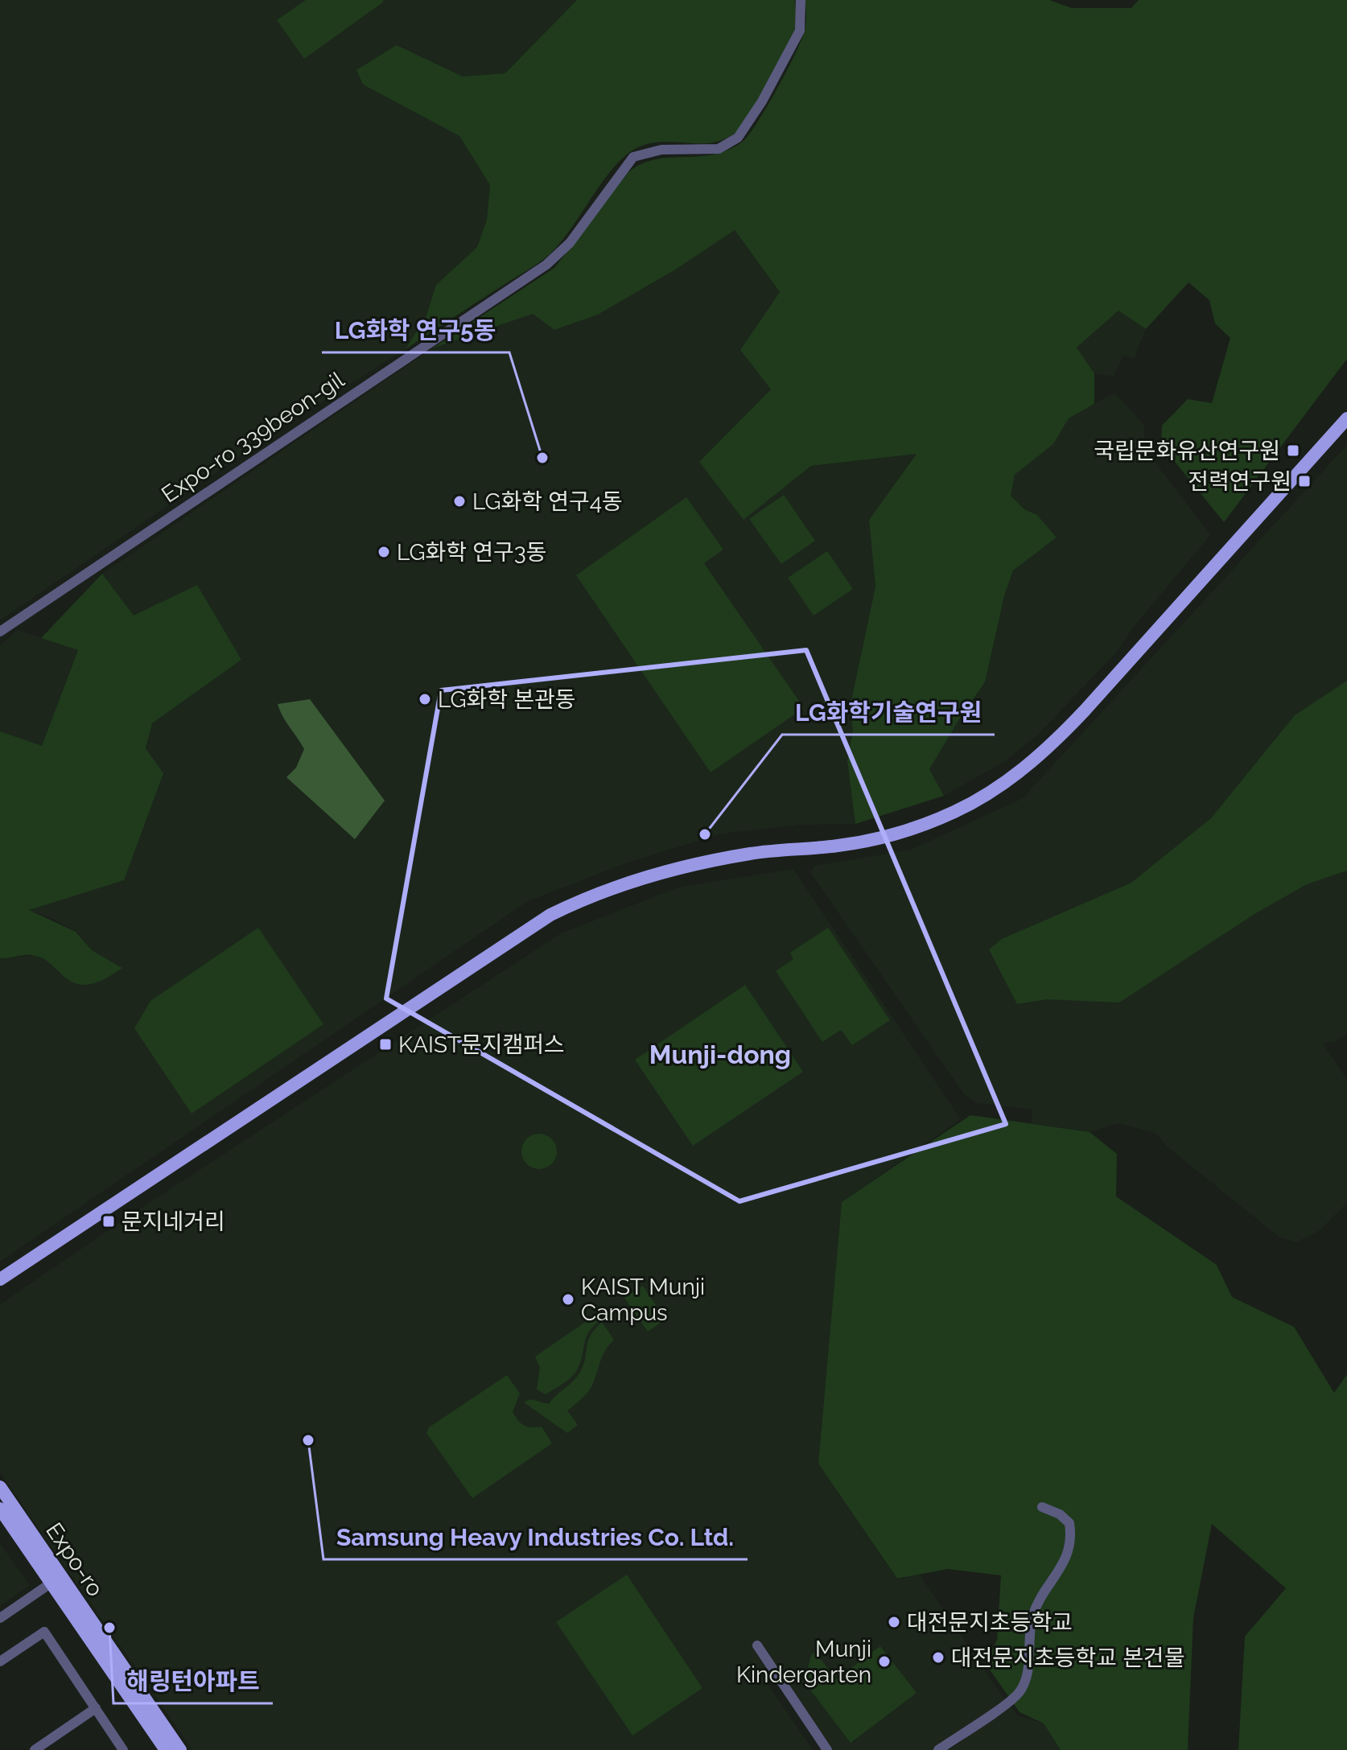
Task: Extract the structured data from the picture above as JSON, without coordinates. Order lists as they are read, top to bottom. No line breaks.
{"streets":{"main road":["Expo-ro"],"street":["Expo-ro 339beon-gil"]},"districts":["Munji-dong"],"places":{"transit":["국립문화유산연구원","전력연구원","KAIST문지캠퍼스","문지네거리"],"other":["LG화학 연구5동","LG화학 연구4동","LG화학 연구3동","LG화학 본관동","LG화학기술연구원","KAIST Munji Campus","Samsung Heavy Industries Co. Ltd.","대전문지초등학교","해링턴아파트","대전문지초등학교 본건물","Munji Kindergarten"]}}
